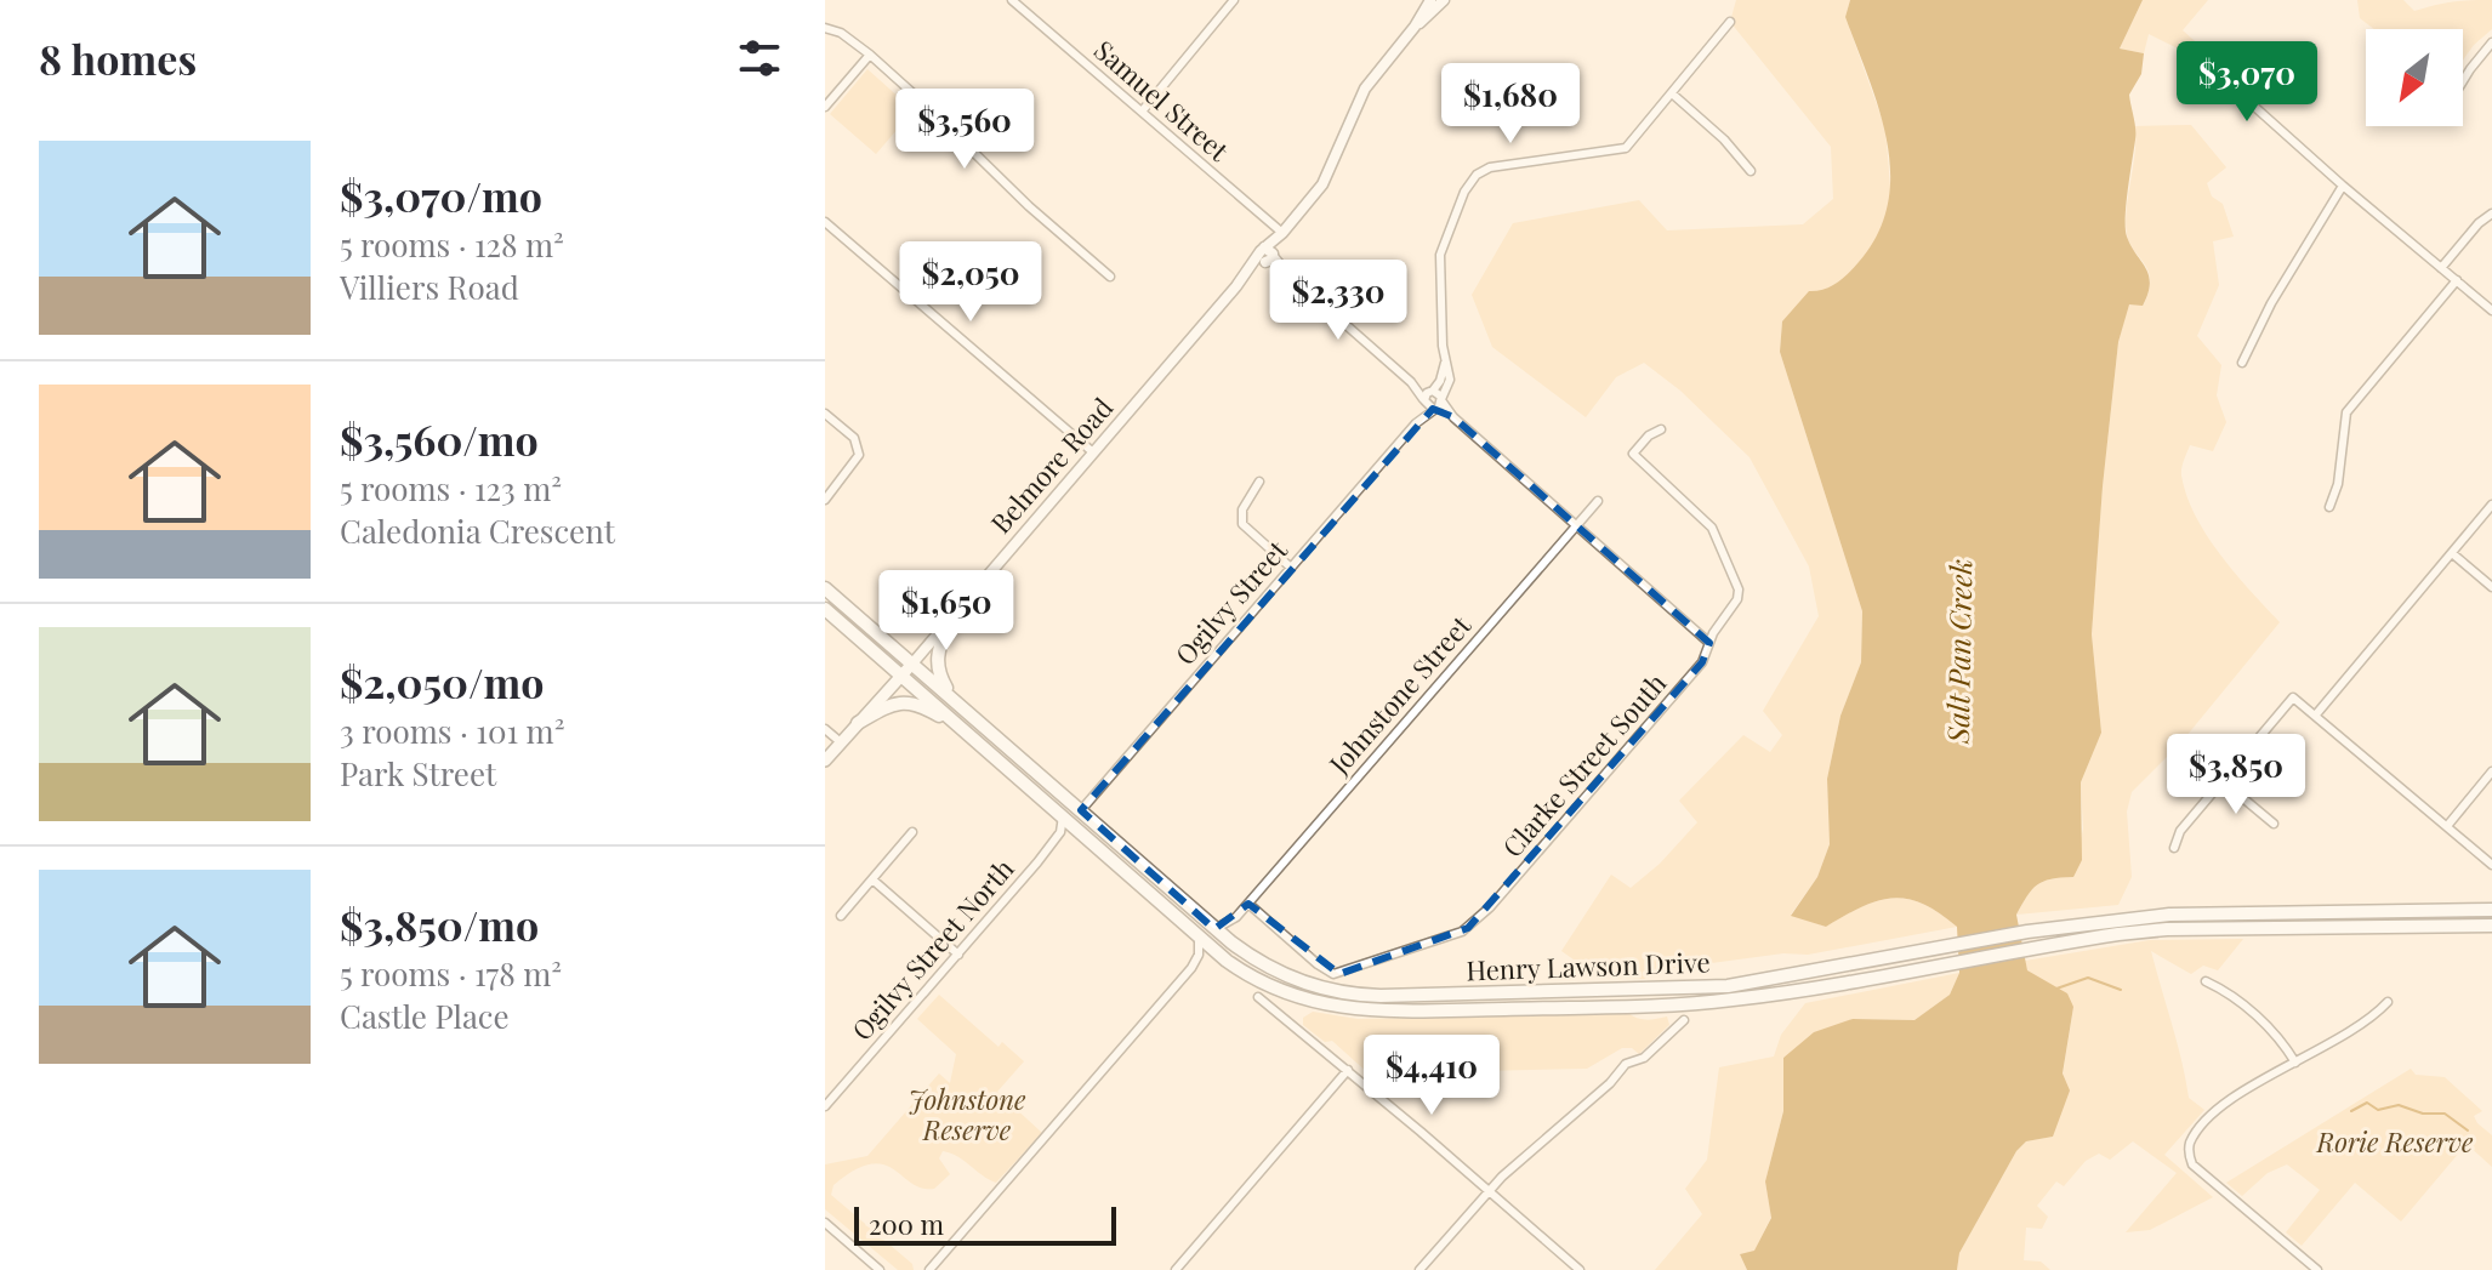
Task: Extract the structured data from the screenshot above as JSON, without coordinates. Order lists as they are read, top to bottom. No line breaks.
{"streets":{"main road":["Belmore Road","Henry Lawson Drive"],"street":["Samuel Street","Ogilvy Street","Johnstone Street","Clarke Street South","Ogilvy Street North"]},"crossings":[["Samuel Street","Belmore Road"],["Belmore Road","Henry Lawson Drive"],["Ogilvy Street","Henry Lawson Drive"],["Johnstone Street","Clarke Street South"],["Johnstone Street","Henry Lawson Drive"],["Ogilvy Street North","Henry Lawson Drive"]],"water":["Salt Pan Creek"],"parks":["Johnstone Reserve","Rorie Reserve"],"scale_bar":"200 m","north":"bottom left","page":{"heading":"8 homes","price":["$3,070","$1,680","$3,560","$2,050","$2,330","$1,650","$3,850","$4,410"],"list":[{"name":"$3,070/mo","note":"5 rooms · 128 m² · Villiers Road"},{"name":"$3,560/mo","note":"5 rooms · 123 m² · Caledonia Crescent"},{"name":"$2,050/mo","note":"3 rooms · 101 m² · Park Street"},{"name":"$3,850/mo","note":"5 rooms · 178 m² · Castle Place"}],"scale":"200 m"}}
